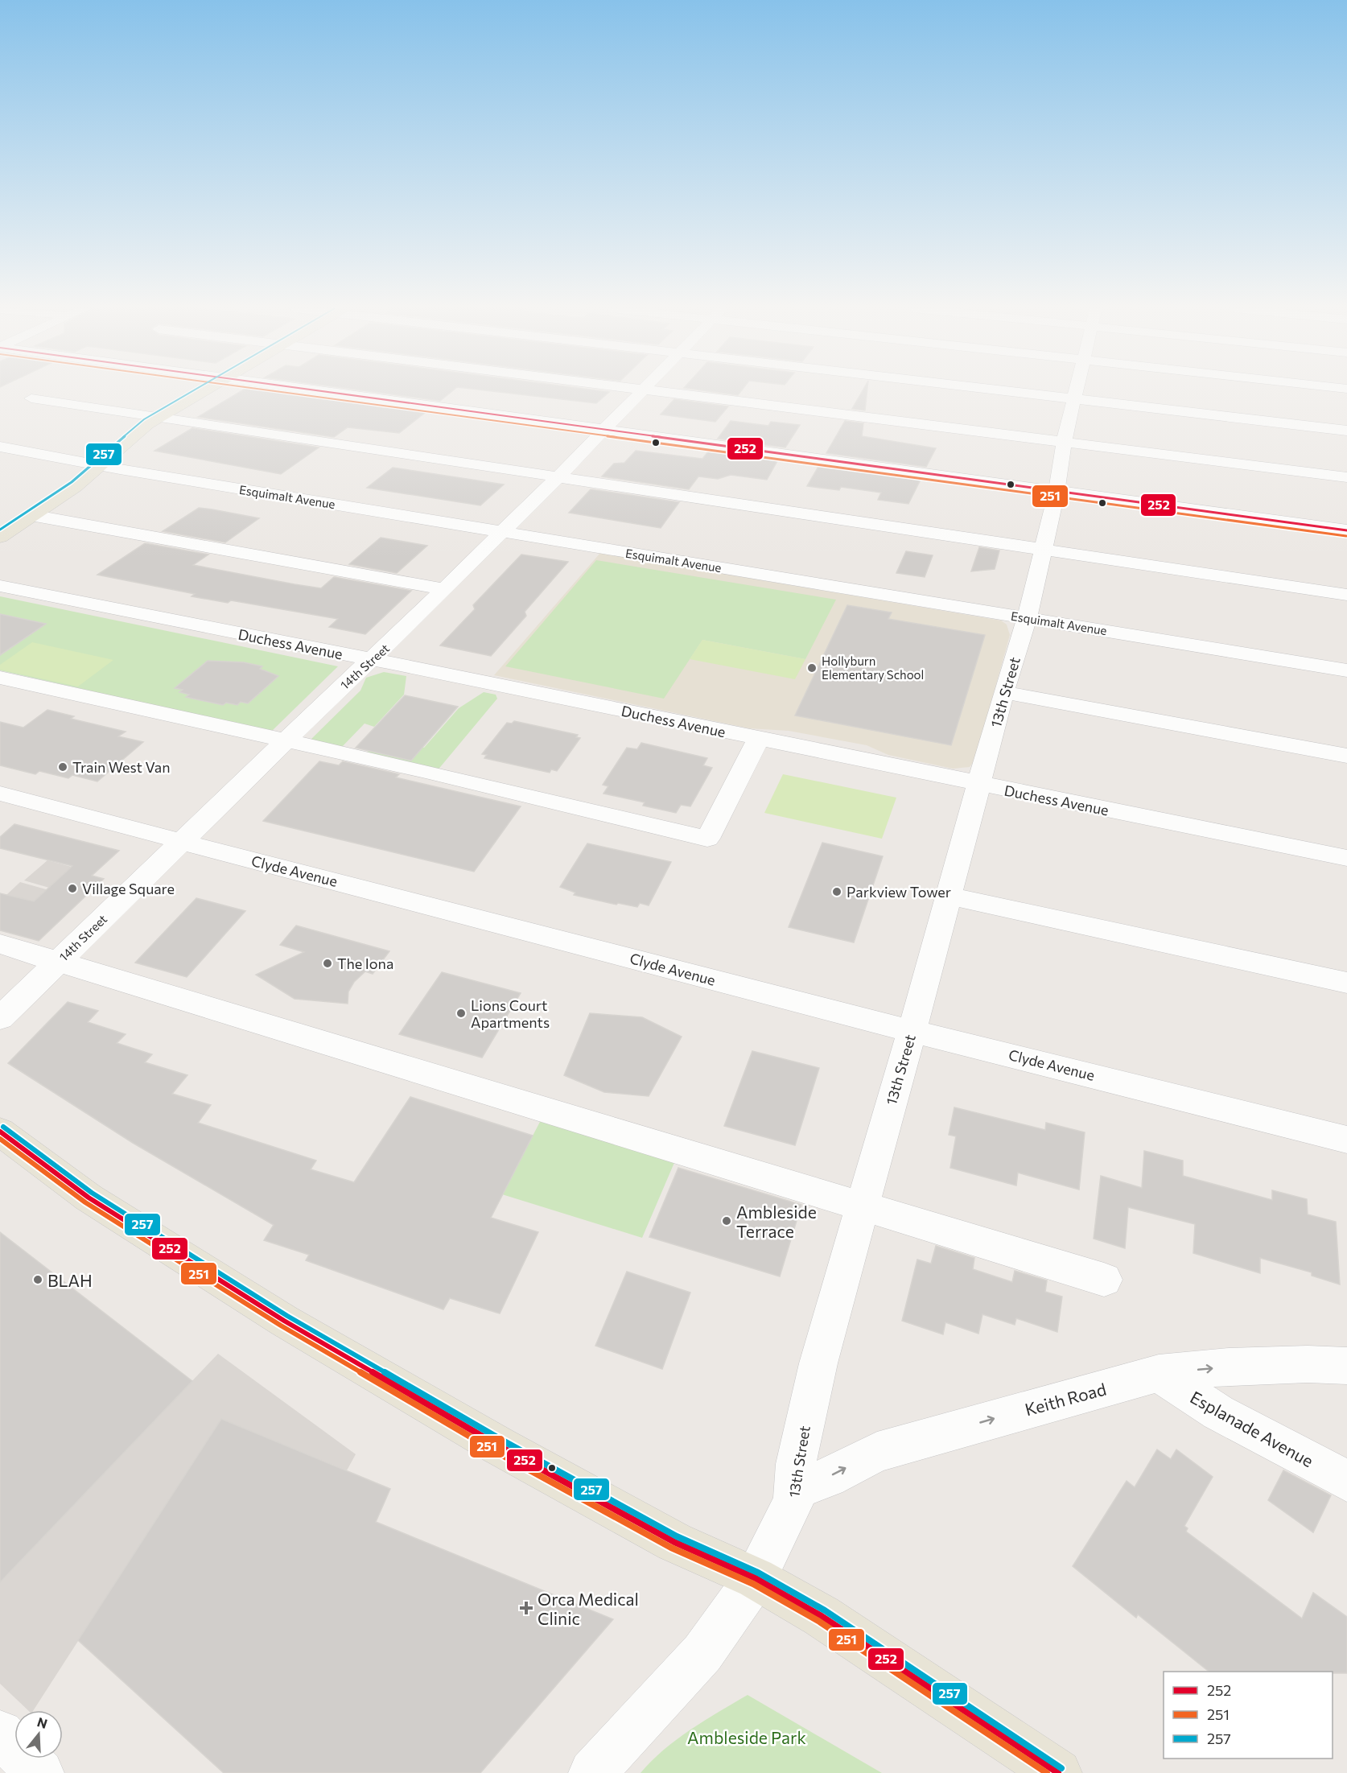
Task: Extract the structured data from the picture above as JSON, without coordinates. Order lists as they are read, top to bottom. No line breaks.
{"streets":{"street":["Esquimalt Avenue","Duchess Avenue","14th Street","13th Street","Clyde Avenue","Keith Road","Esplanade Avenue"]},"crossings":[["Esquimalt Avenue","14th Street"],["Esquimalt Avenue","13th Street"],["Duchess Avenue","14th Street"],["Duchess Avenue","13th Street"],["14th Street","Clyde Avenue"],["13th Street","Clyde Avenue"],["13th Street","Keith Road"],["Keith Road","Esplanade Avenue"]],"one_way":["Keith Road"],"parks":["Ambleside Park"],"places":{"other":["Hollyburn Elementary School","Train West Van","Village Square","Parkview Tower","The Iona","Lions Court Apartments","Ambleside Terrace","BLAH"],"health":["Orca Medical Clinic"]},"lines":["transit line 252","transit line 251","transit line 257"],"legend":["252","251","257"],"north":"top"}
